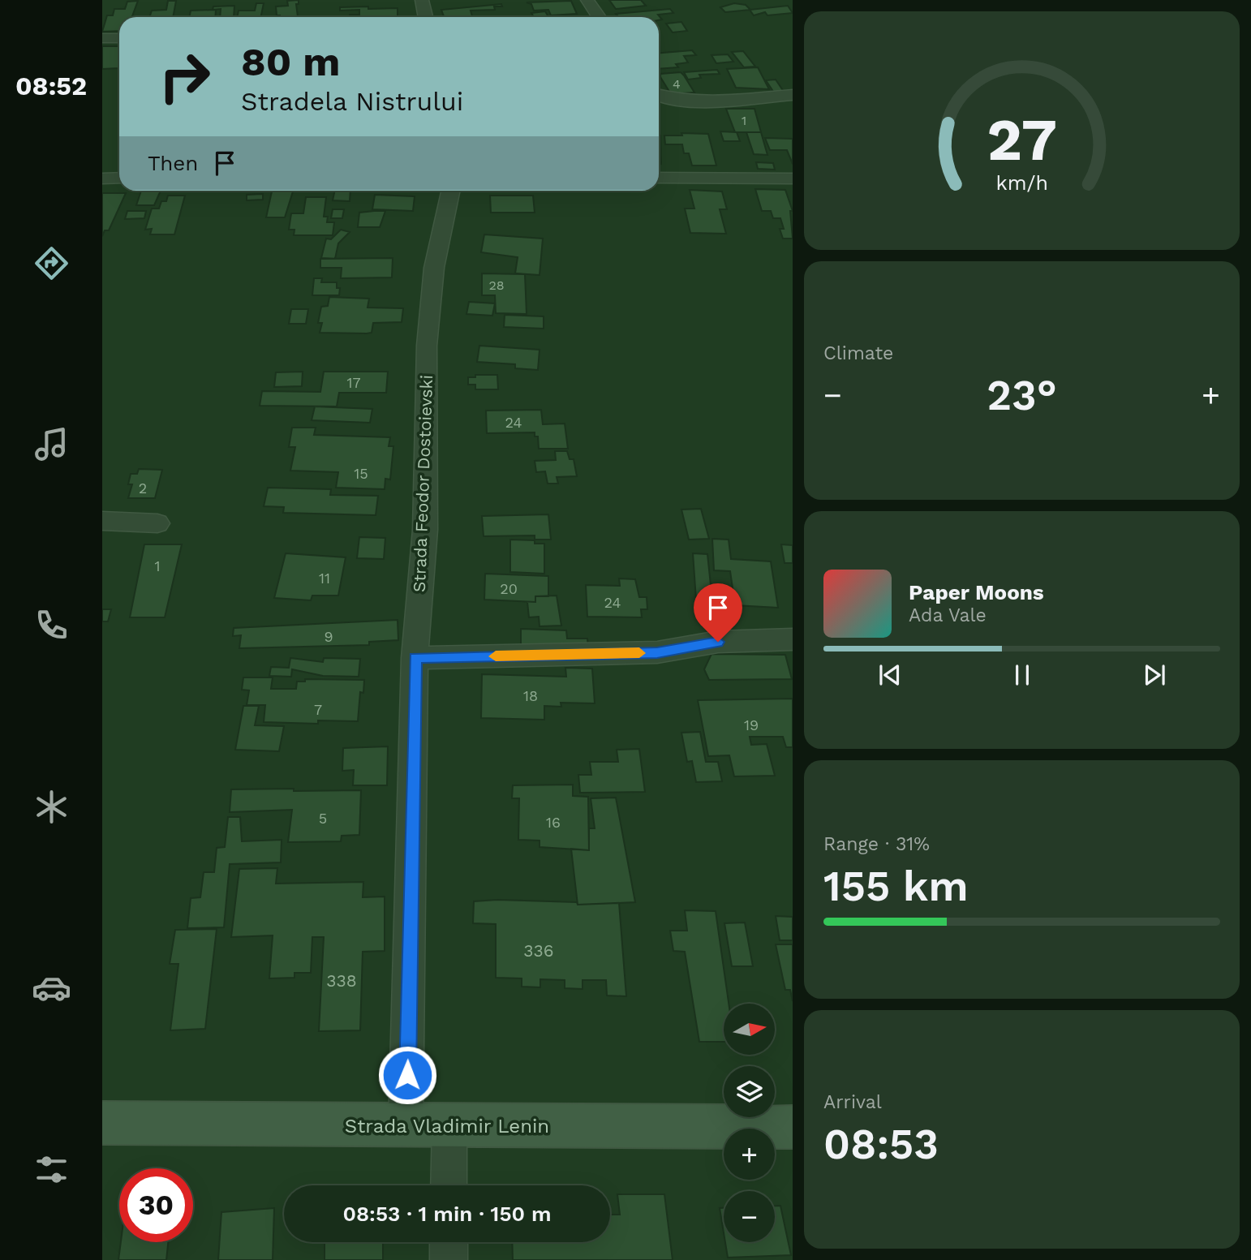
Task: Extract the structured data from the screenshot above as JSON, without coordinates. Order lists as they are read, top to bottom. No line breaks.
{"streets":{"main road":["Strada Vladimir Lenin"],"street":["Strada Feodor Dostoievski"]},"crossings":[["Strada Feodor Dostoievski","Strada Vladimir Lenin"]],"house_numbers":["4","1","28","17","24","15","2","1","11","20","24","9","18","7","19","5","16","336","338"],"north":"right","page":{"tabs":"08:52","turn":["80 m","Stradela Nistrului"],"then":"Then","tile":["Climate",["Range · 31%","155 km"],["Arrival","08:53"]],"heat":["−","23°","+"],"song":["Paper Moons","Ada Vale"],"map_buttons":["+","−"],"limit":"30","trip":"08:53 · 1 min · 150 m","gauge":["27","km/h"]}}
